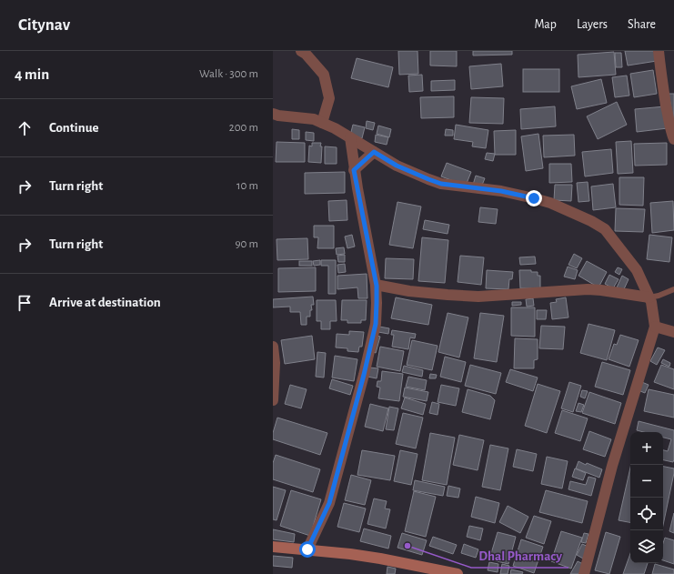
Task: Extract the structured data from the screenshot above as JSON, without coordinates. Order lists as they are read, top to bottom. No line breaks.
{"places":["Dhal Pharmacy"],"page":{"header":"Citynav","nav":["Map","Layers","Share"],"heading":["4 min","Walk · 300 m"],"list":[["Continue","200 m"],["Turn right","10 m"],["Turn right","90 m"],"Arrive at destination"],"map_buttons":["+","−"]}}
